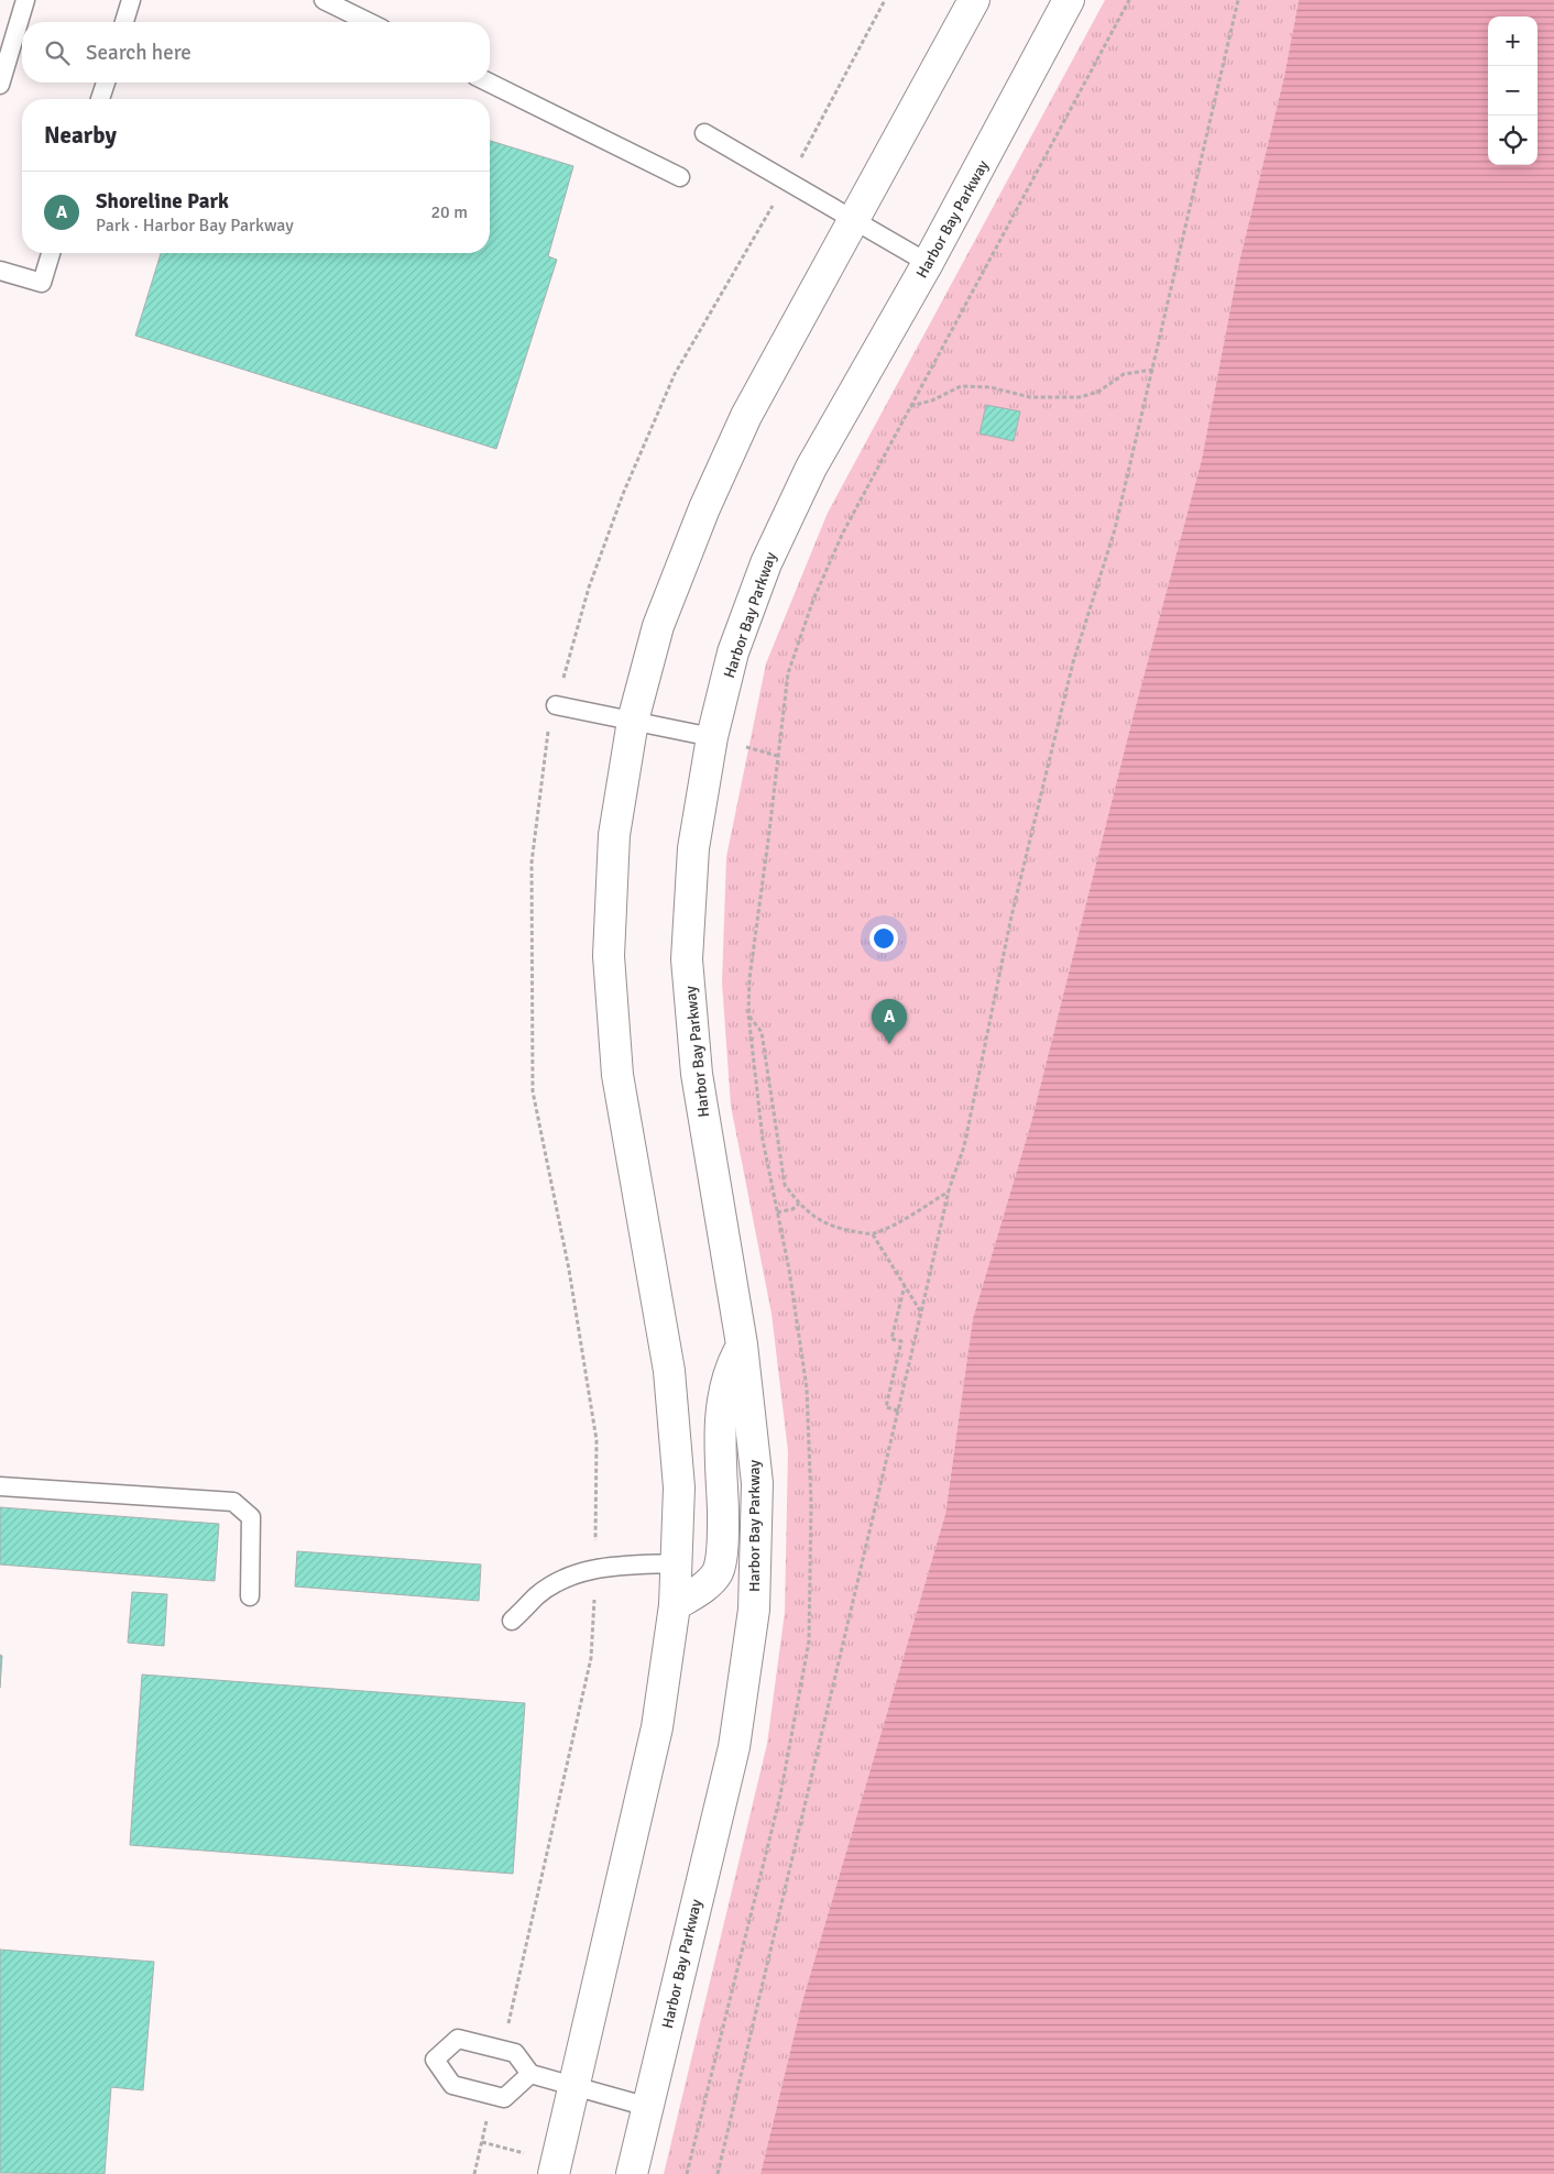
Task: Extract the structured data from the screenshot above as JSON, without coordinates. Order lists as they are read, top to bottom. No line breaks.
{"streets":{"main road":["Harbor Bay Parkway"]},"page":{"map_buttons":["+","−"],"search":"Search here","heading":"Nearby","list":[{"mark":"A","name":"Shoreline Park","note":"Park · Harbor Bay Parkway","value":"20 m"}],"pins":"A"}}
